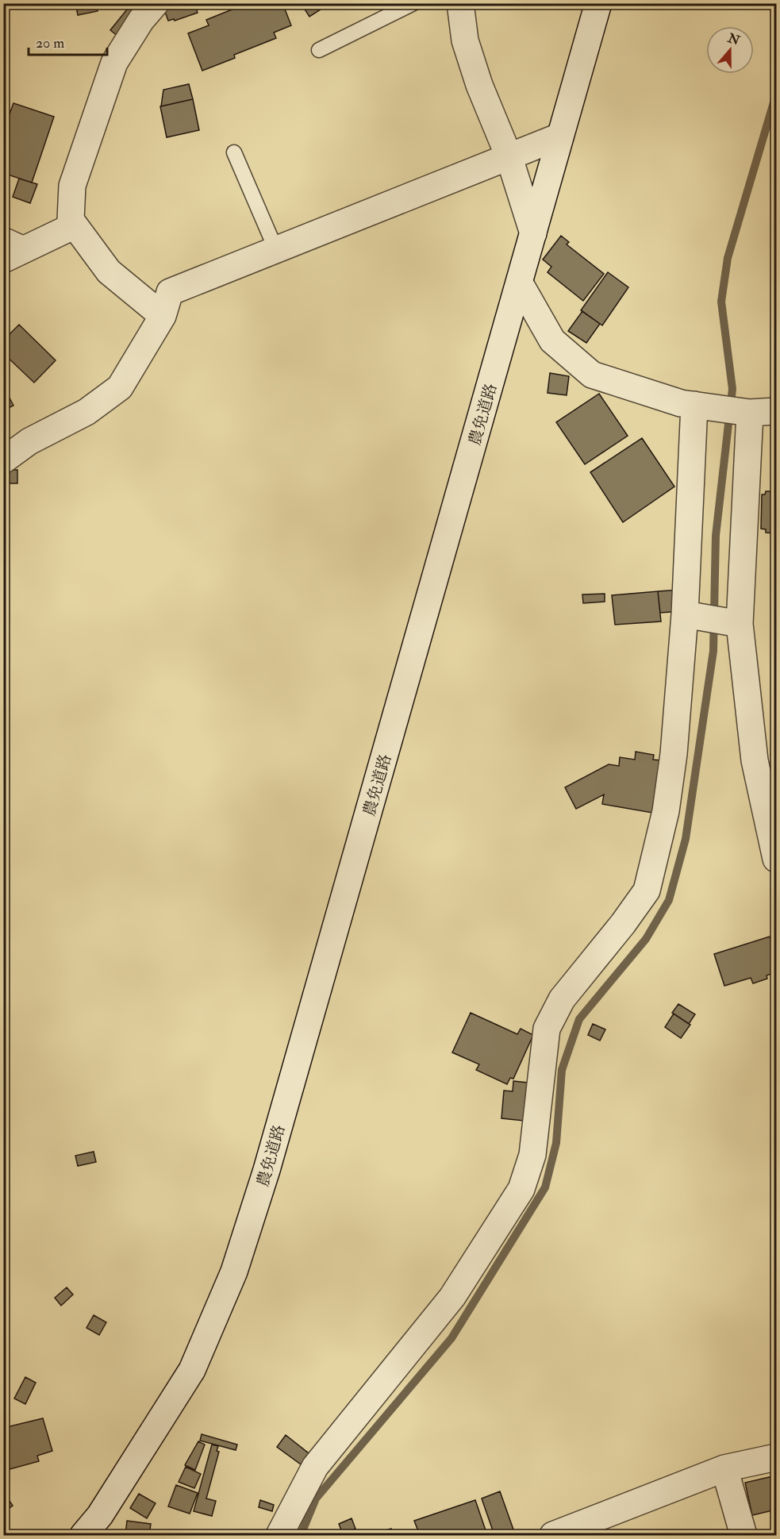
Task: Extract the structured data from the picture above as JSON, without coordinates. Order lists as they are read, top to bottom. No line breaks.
{"streets":{"street":["農免道路"]},"scale_bar":"20 m","north":"top"}
